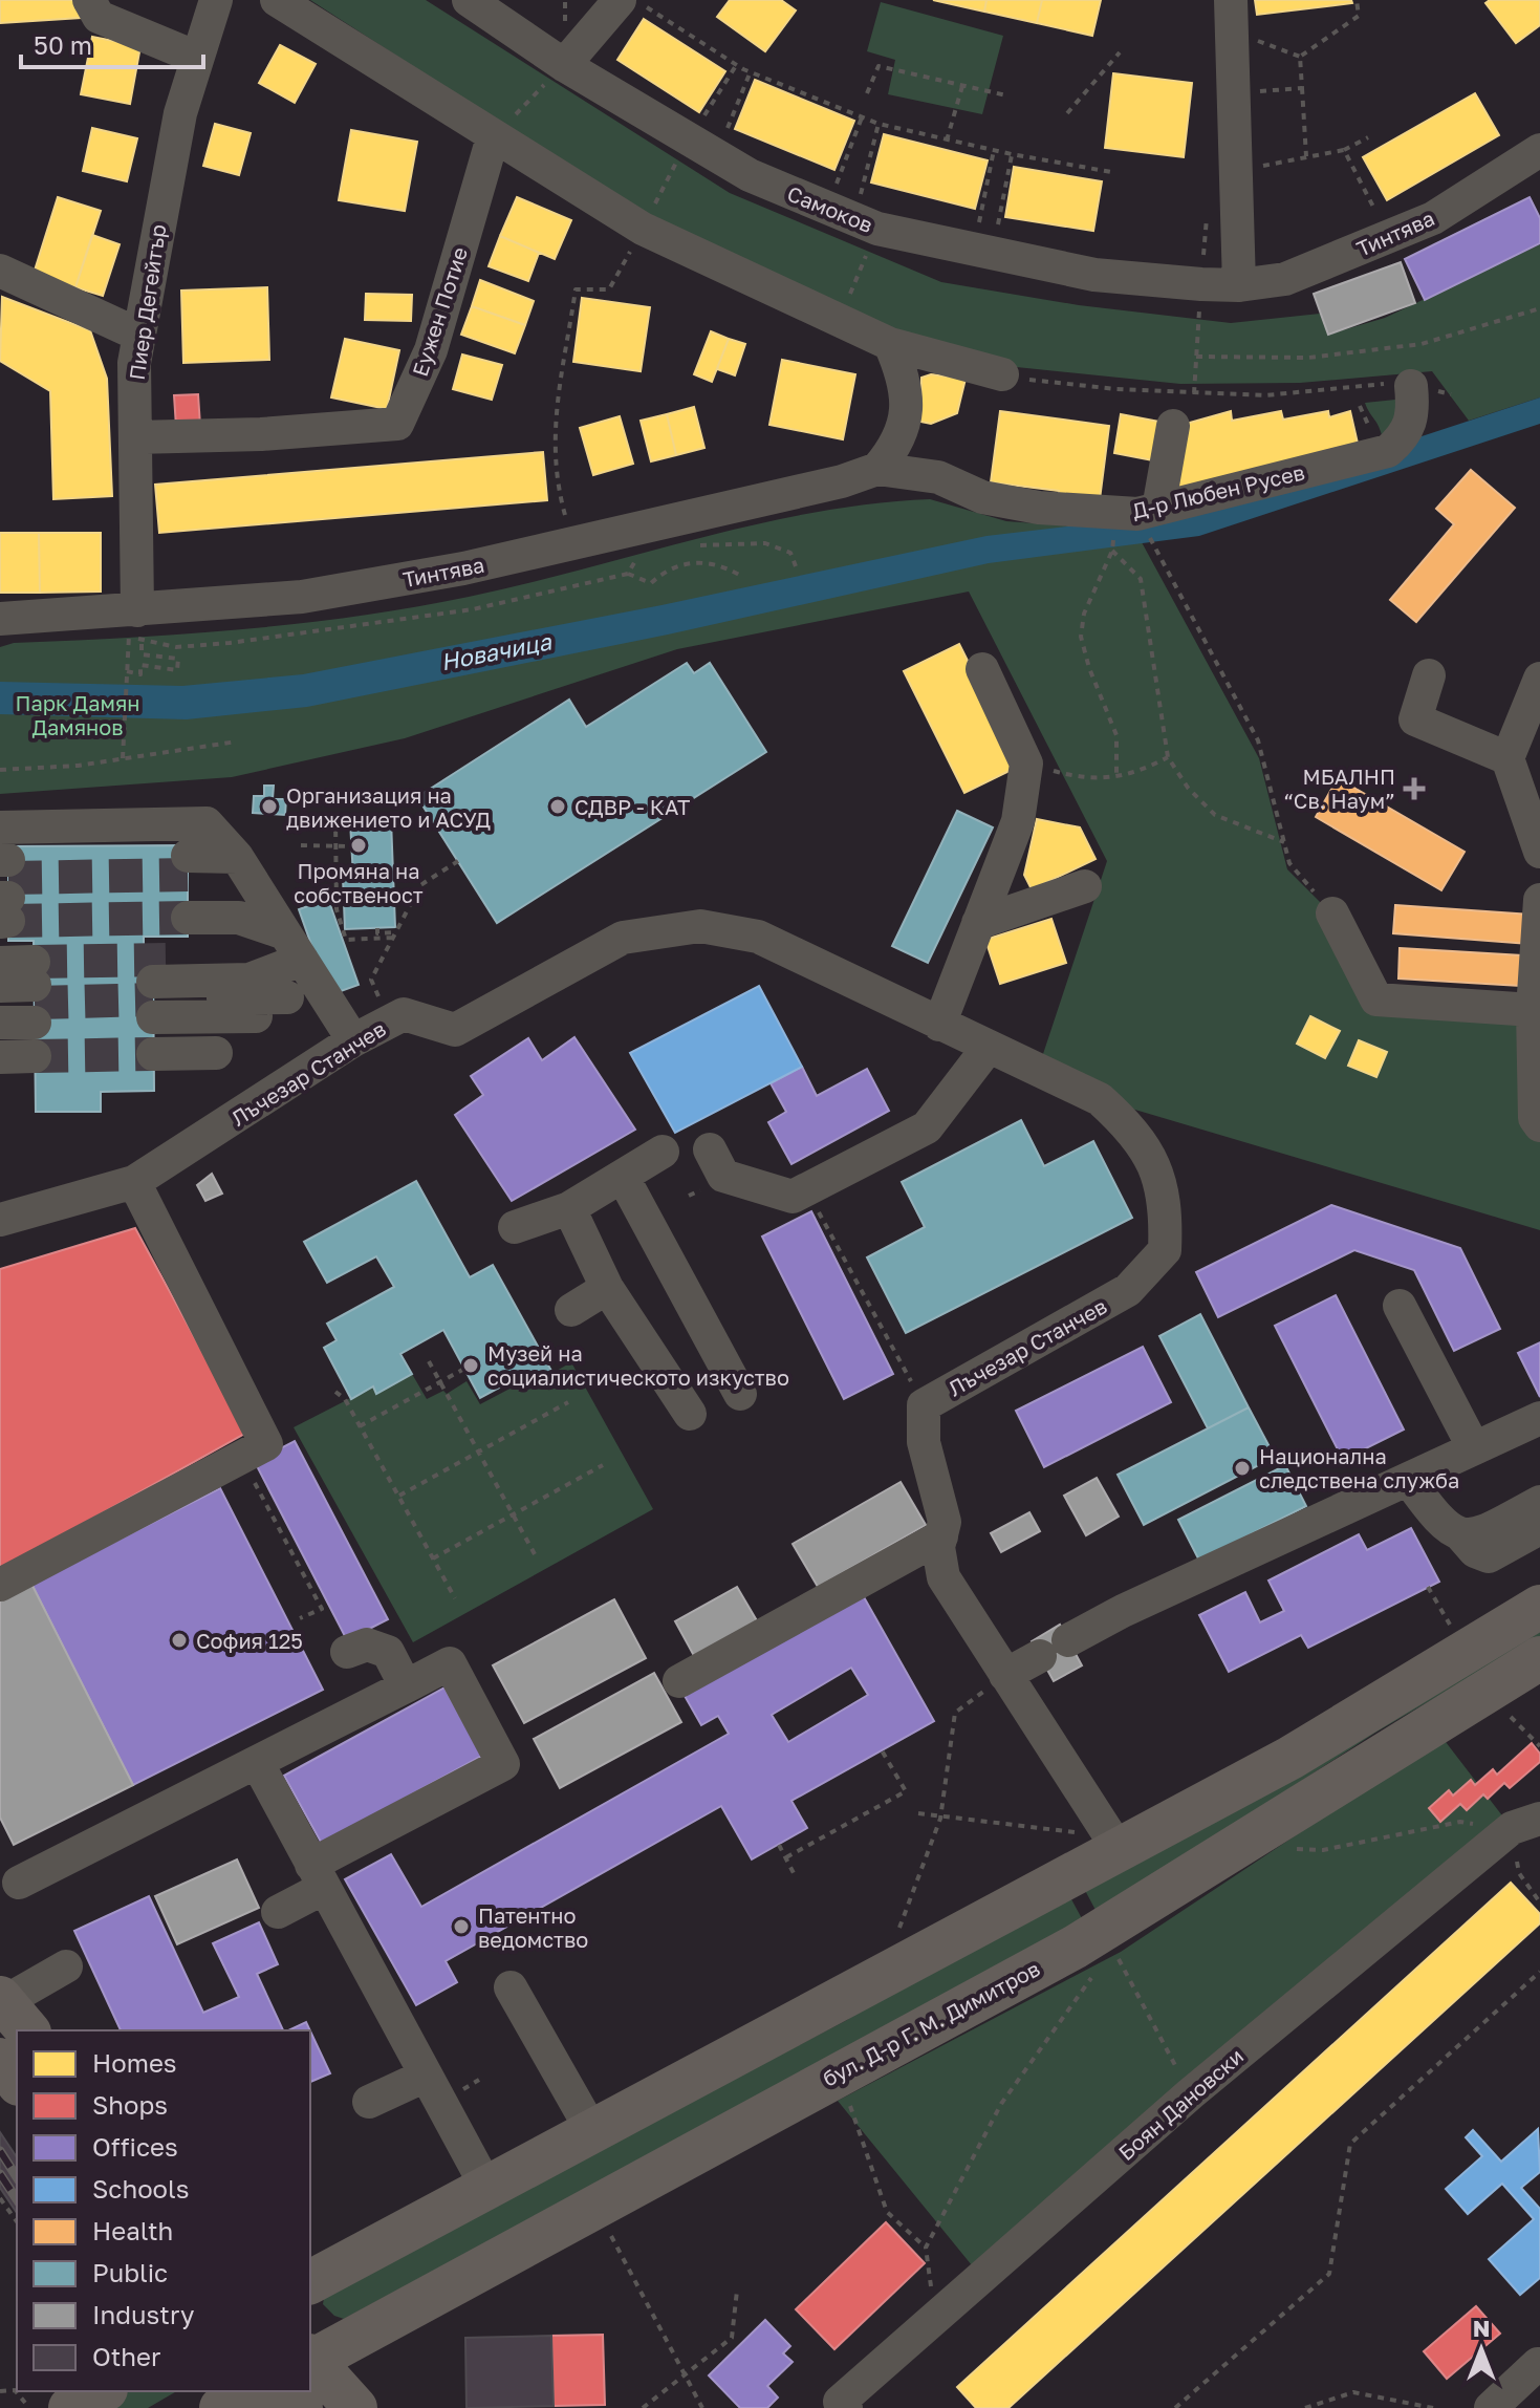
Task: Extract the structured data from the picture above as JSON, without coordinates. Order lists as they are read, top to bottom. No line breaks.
{"streets":{"main road":["бул. Д-р Г. М. Димитров"],"street":["Самоков","Тинтява","Пиер Дегейтър","Еужен Потие","Д-р Любен Русев","Лъчезар Станчев","Боян Дановски"]},"crossings":[["Самоков","Тинтява"],["Тинтява","Пиер Дегейтър"],["Тинтява","Д-р Любен Русев"],["Пиер Дегейтър","Еужен Потие"]],"water":["Новачица"],"parks":["Парк Дамян Дамянов"],"places":{"health":["MБАЛНП “Св. Наум”"],"other":["Организация на движението и АСУД","СДВР - КАТ","Промяна на собственост","Музей на социалистическото изкуство","Национална следствена служба","София 125","Патентно ведомство"]},"legend":["Homes","Shops","Offices","Schools","Health","Public","Industry","Other"],"scale_bar":"50 m","north":"top"}
